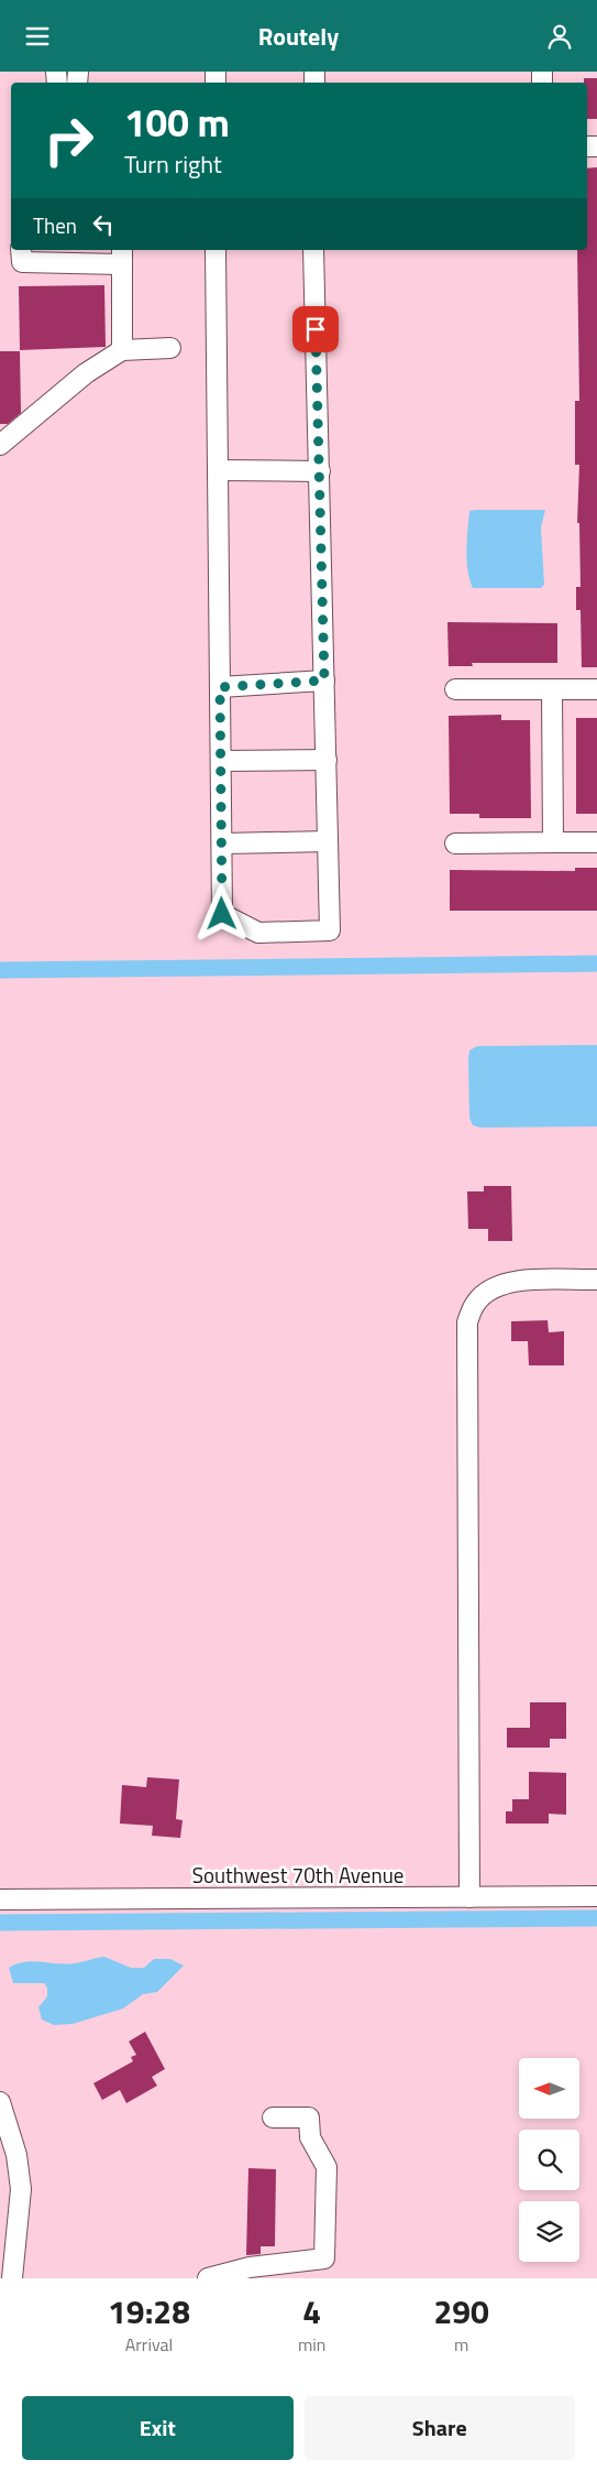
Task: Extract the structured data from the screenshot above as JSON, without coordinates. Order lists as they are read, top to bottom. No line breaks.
{"streets":{"street":["Southwest 70th Avenue"]},"north":"left","page":{"header":"Routely","turn":["100 m","Turn right"],"then":"Then","eta":["19:28","Arrival","4","min","290","m"],"buttons":["Exit","Share"]}}
